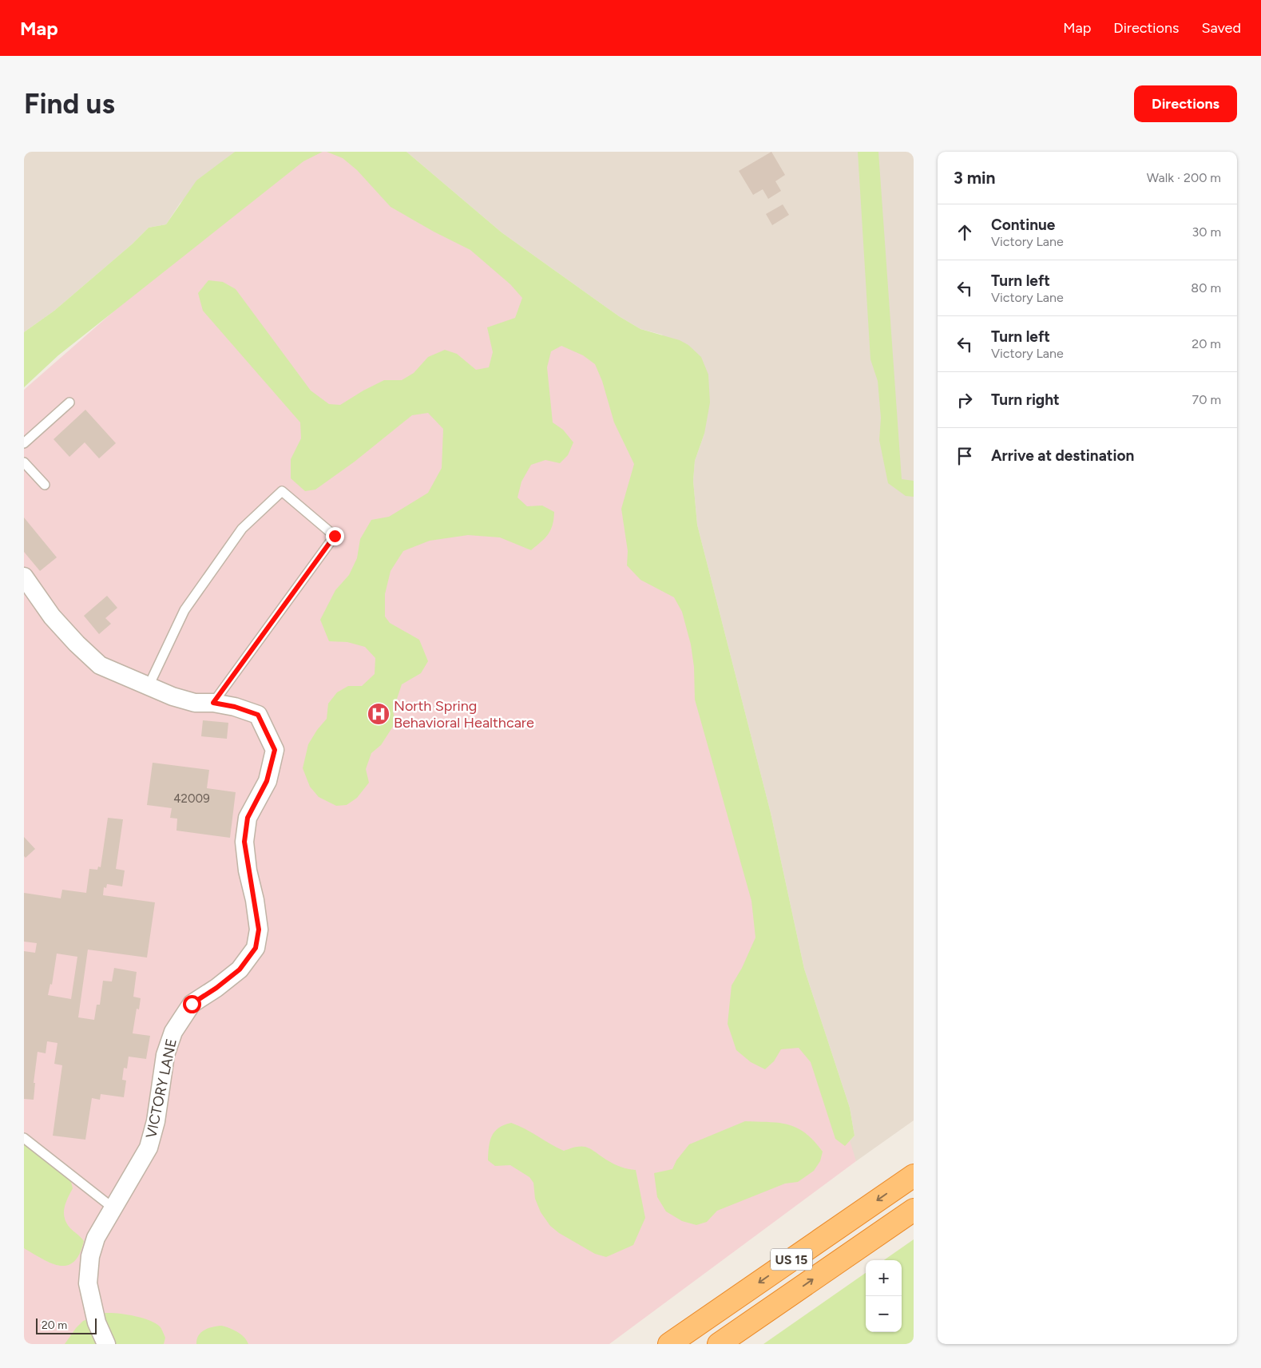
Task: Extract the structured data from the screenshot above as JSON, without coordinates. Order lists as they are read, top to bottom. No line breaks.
{"streets":{"highway":["US 15"],"street":["VICTORY LANE"]},"places":{"hospital":["North Spring Behavioral Healthcare"]},"house_numbers":["42009"],"scale_bar":"20 m","page":{"header":"Map","nav":["Map","Directions","Saved"],"buttons":"Directions","title":"Find us","heading":["3 min","Walk · 200 m"],"list":[["Continue","Victory Lane","30 m"],["Turn left","Victory Lane","80 m"],["Turn left","Victory Lane","20 m"],["Turn right","70 m"],"Arrive at destination"],"map_buttons":["+","−"],"scale":"20 m"}}
